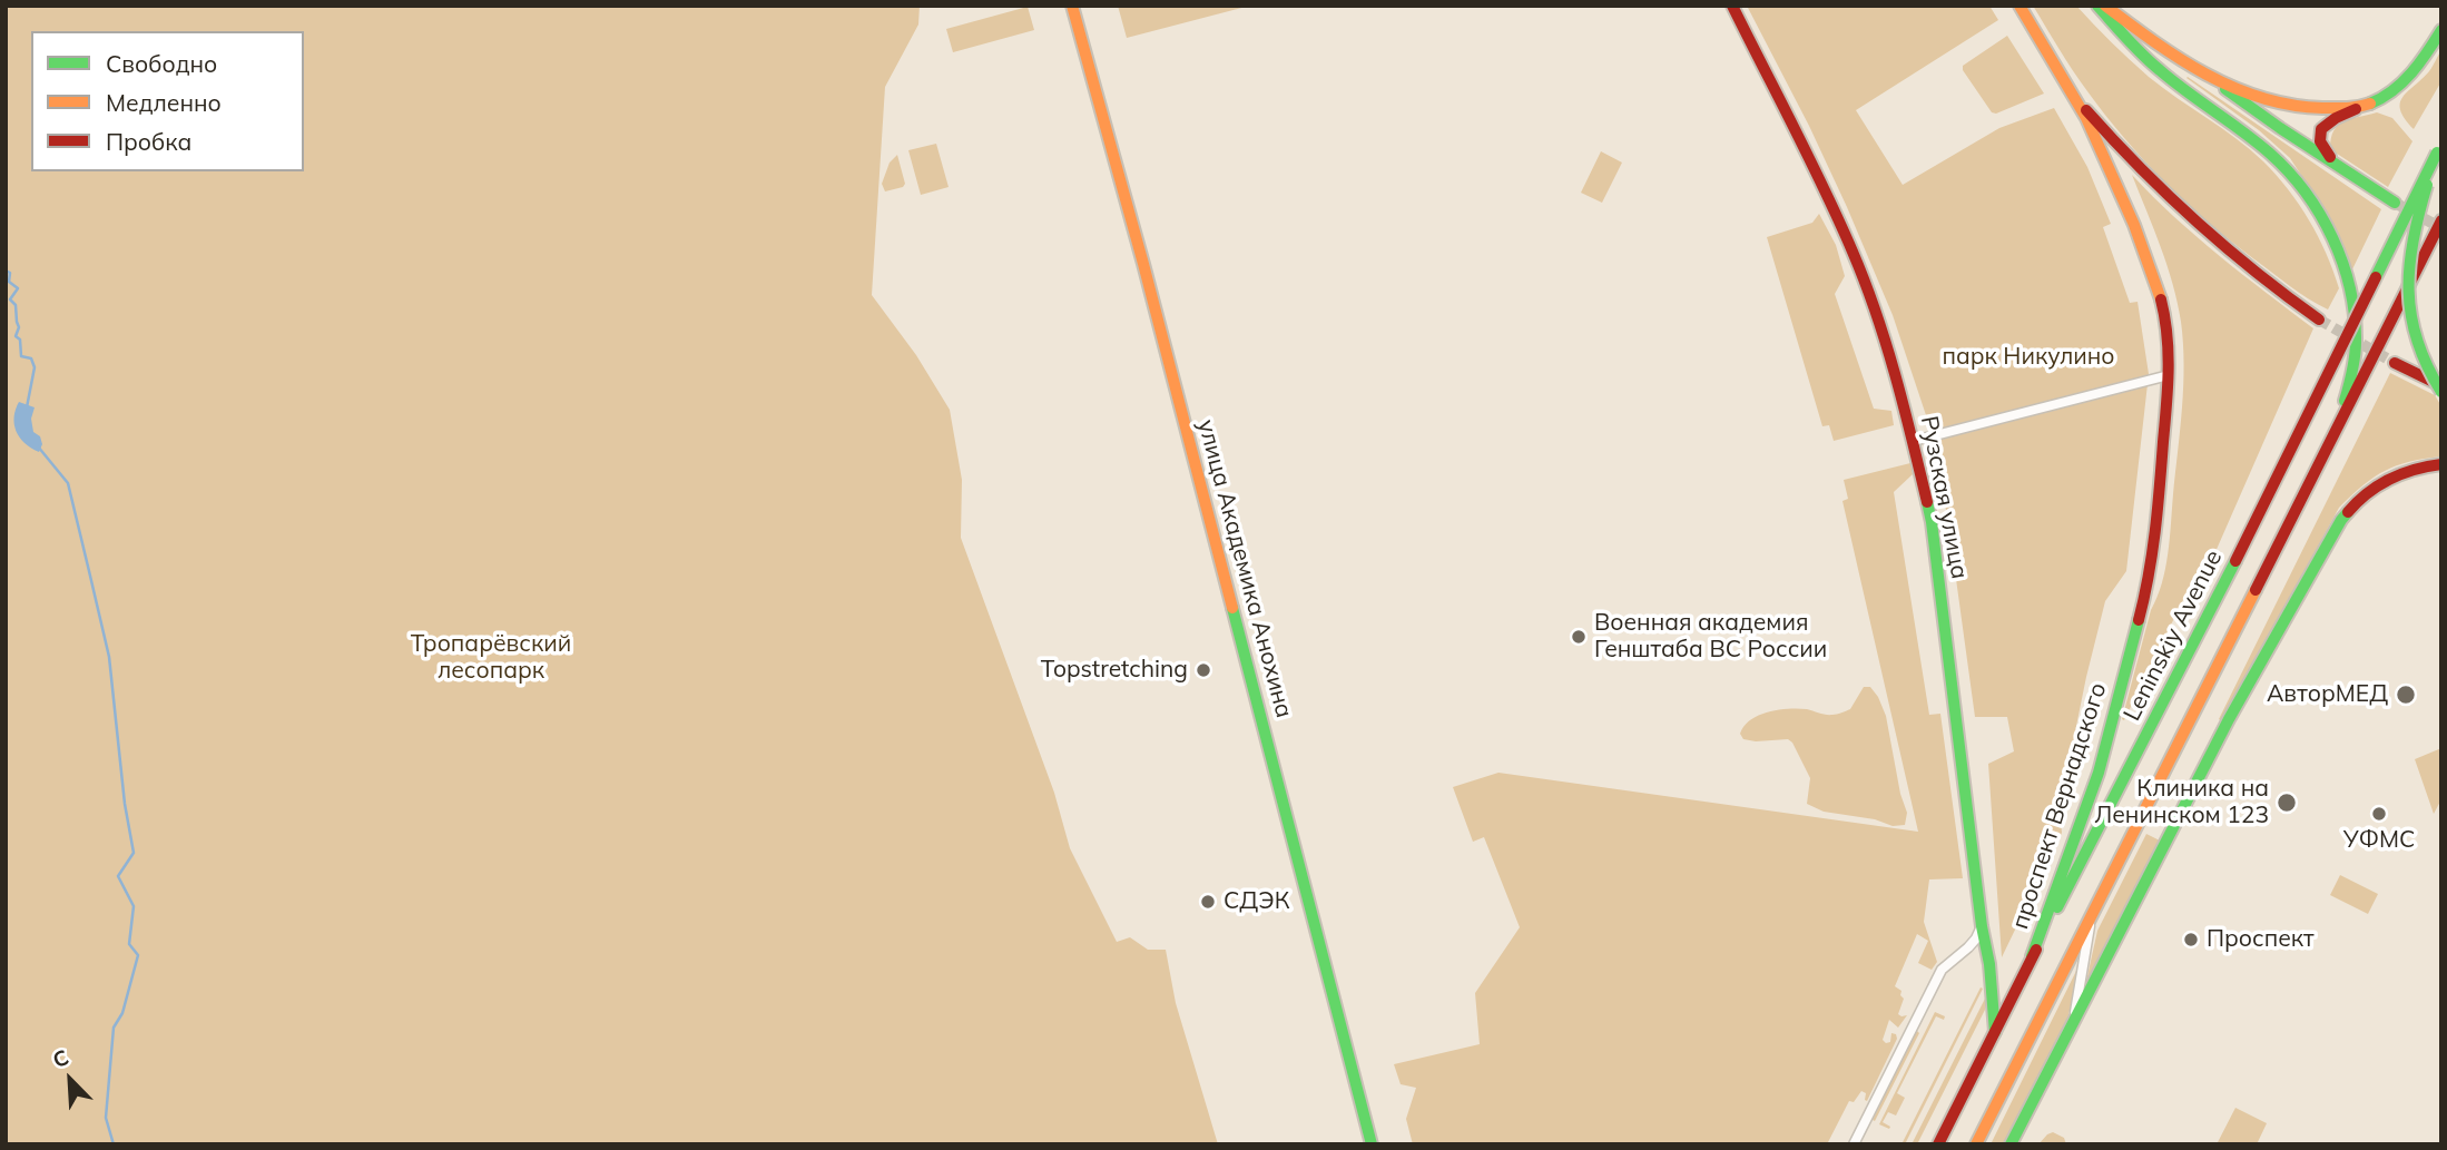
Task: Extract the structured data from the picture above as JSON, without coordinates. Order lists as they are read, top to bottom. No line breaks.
{"streets":{"main road":["Рузская улица","улица Академика Анохина","Leninskiy Avenue","проспект Вернадского"]},"crossings":[["Рузская улица","Leninskiy Avenue"],["Leninskiy Avenue","проспект Вернадского"]],"parks":["парк Никулино","Тропарёвский лесопарк"],"places":["Военная академия Генштаба ВС России","Topstretching","АвторМЕД","Клиника на Ленинском 123","УФМС","СДЭК","Проспект"],"legend":["Свободно","Медленно","Пробка"],"north":"top left"}
